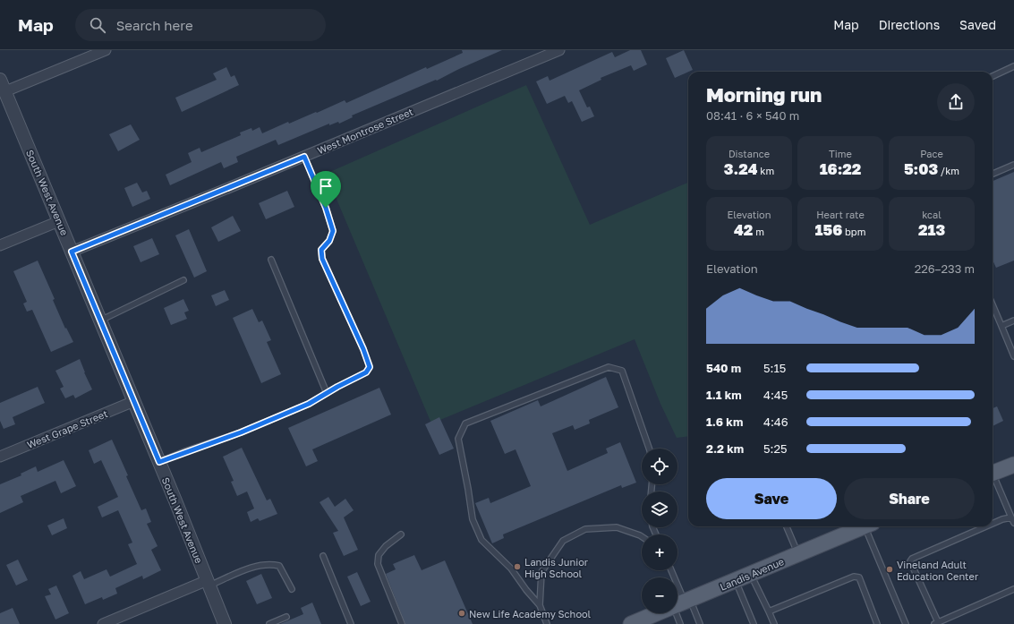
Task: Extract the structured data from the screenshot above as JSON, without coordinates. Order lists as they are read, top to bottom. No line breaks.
{"streets":{"main road":["Landis Avenue"],"street":["West Montrose Street","South West Avenue","West Grape Street"]},"crossings":[["West Montrose Street","South West Avenue"],["South West Avenue","West Grape Street"]],"places":["Landis Junior High School","Vineland Adult Education Center","New Life Academy School"],"page":{"header":"Map","search":"Search here","nav":["Map","Directions","Saved"],"heading":["Morning run","08:41 · 6 × 540 m"],"stats":[["Distance","3.24 km"],["Time","16:22"],["Pace","5:03 /km"],["Elevation","42 m"],["Heart rate","156 bpm"],["kcal","213"]],"chart":["Elevation","226–233 m"],"list":[{"name":"540 m","note":"5:15"},{"name":"1.1 km","note":"4:45"},{"name":"1.6 km","note":"4:46"},{"name":"2.2 km","note":"5:25"}],"map_buttons":["+","−"],"buttons":["Save","Share"]}}
